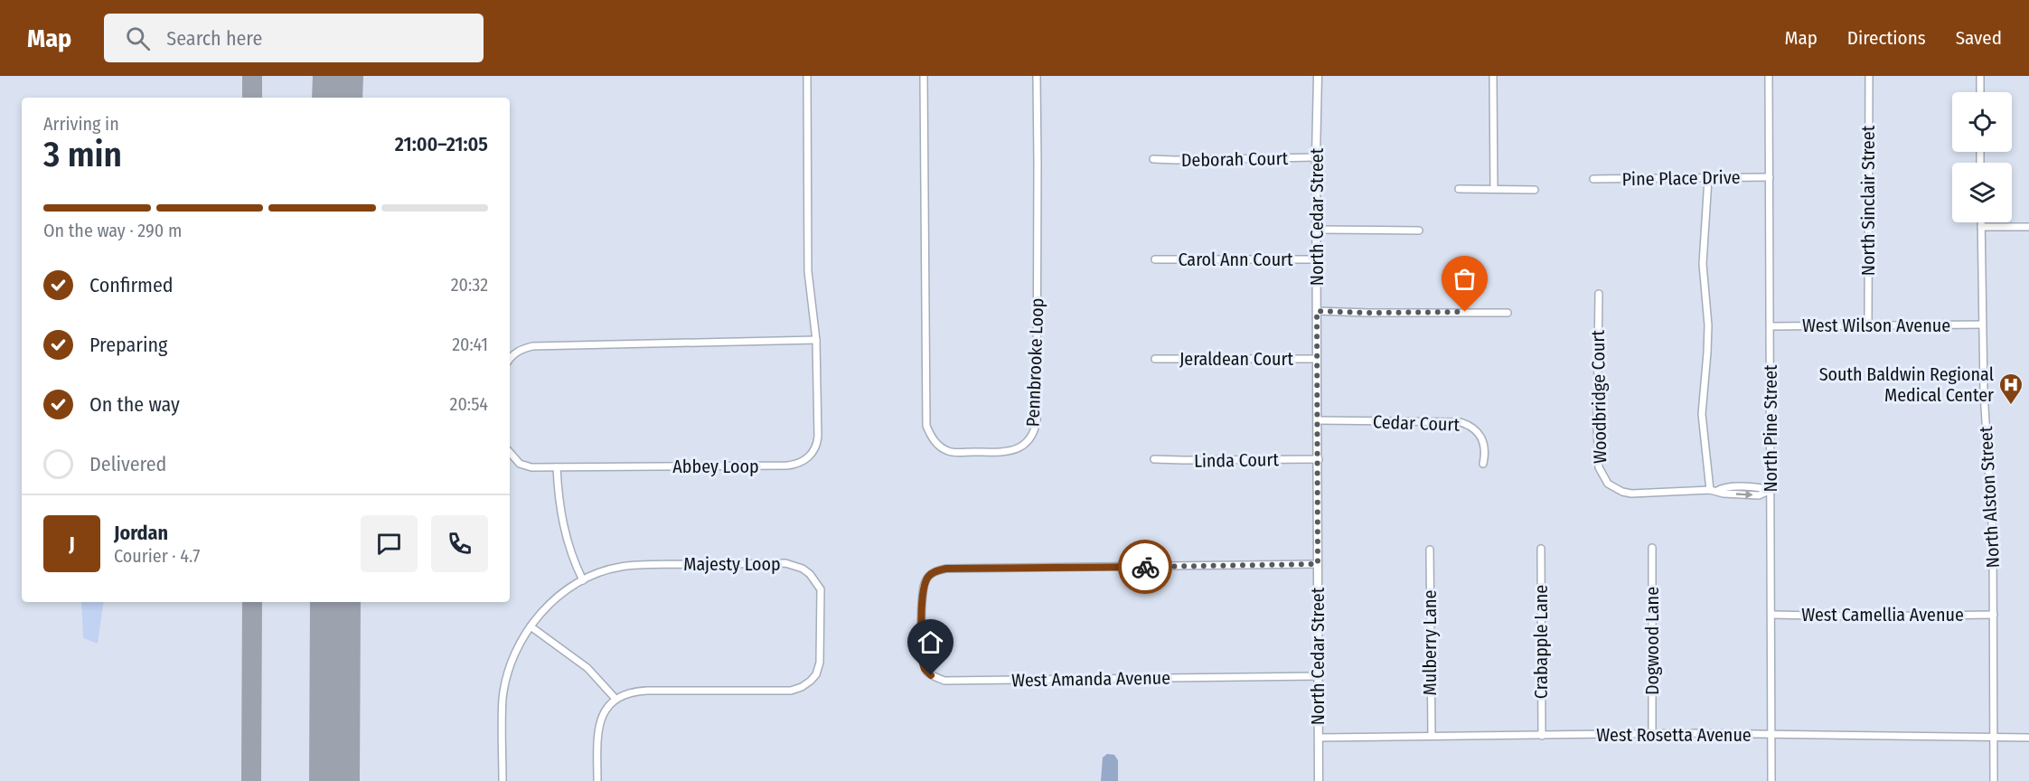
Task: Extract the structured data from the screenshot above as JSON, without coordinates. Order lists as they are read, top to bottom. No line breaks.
{"streets":{"street":["Deborah Court","Pine Place Drive","North Sinclair Street","North Cedar Street","Carol Ann Court","West Wilson Avenue","Jeraldean Court","Pennbrooke Loop","Woodbridge Court","Cedar Court","North Pine Street","Linda Court","Abbey Loop","North Alston Street","Majesty Loop","West Camellia Avenue","Dogwood Lane","Crabapple Lane","Mulberry Lane","West Amanda Avenue","West Rosetta Avenue"]},"crossings":[["Deborah Court","North Cedar Street"],["Pine Place Drive","North Pine Street"],["North Sinclair Street","West Wilson Avenue"],["North Cedar Street","Carol Ann Court"],["North Cedar Street","Jeraldean Court"],["North Cedar Street","Cedar Court"],["North Cedar Street","Linda Court"],["North Cedar Street","West Amanda Avenue"],["North Cedar Street","West Rosetta Avenue"],["West Wilson Avenue","North Pine Street"],["West Wilson Avenue","North Alston Street"],["Woodbridge Court","North Pine Street"],["North Pine Street","West Camellia Avenue"],["North Pine Street","West Rosetta Avenue"],["North Alston Street","West Camellia Avenue"],["North Alston Street","West Rosetta Avenue"],["Dogwood Lane","West Rosetta Avenue"],["Crabapple Lane","West Rosetta Avenue"],["Mulberry Lane","West Rosetta Avenue"]],"places":{"hospital":["South Baldwin Regional Medical Center"]},"page":{"header":"Map","search":"Search here","nav":["Map","Directions","Saved"],"heading":["3 min","Arriving in","21:00–21:05"],"panel":["Jordan","Courier · 4.7"],"bar":"On the way · 290 m","list":[["Confirmed","20:32"],["Preparing","20:41"],["On the way","20:54"],"Delivered"],"round":"J"}}
